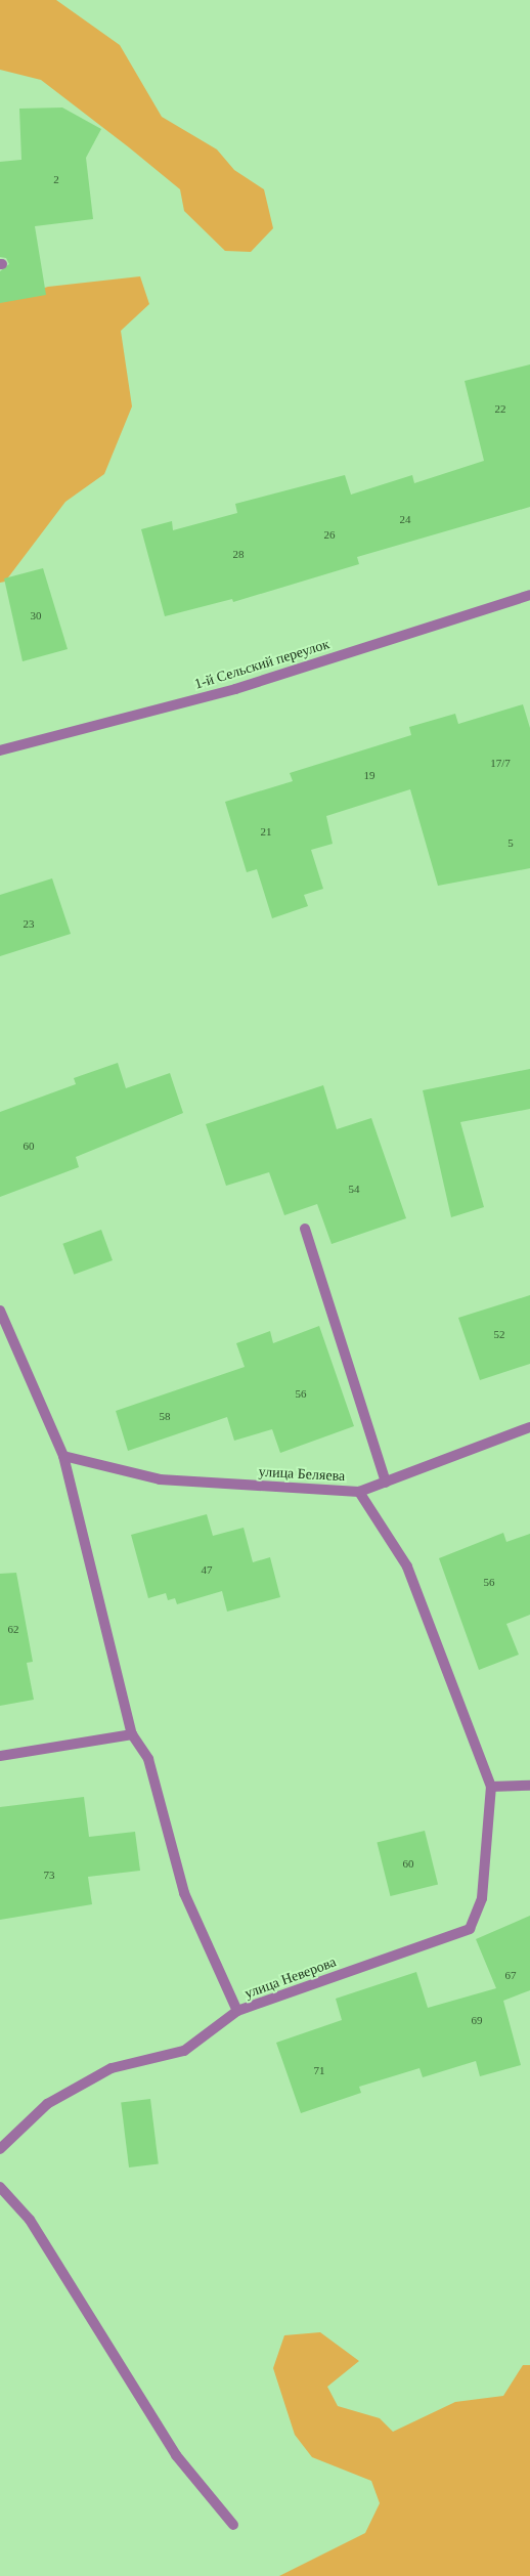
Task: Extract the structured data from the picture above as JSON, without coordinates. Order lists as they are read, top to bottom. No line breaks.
{"streets":{"street":["1-й Сельский переулок","улица Беляева","улица Неверова"]},"crossings":[["улица Беляева","улица Неверова"]],"house_numbers":["2","22","24","26","28","30","17/7","19","21","5","23","60","54","52","56","58","47","56","62","60","73","67","69","71"]}
